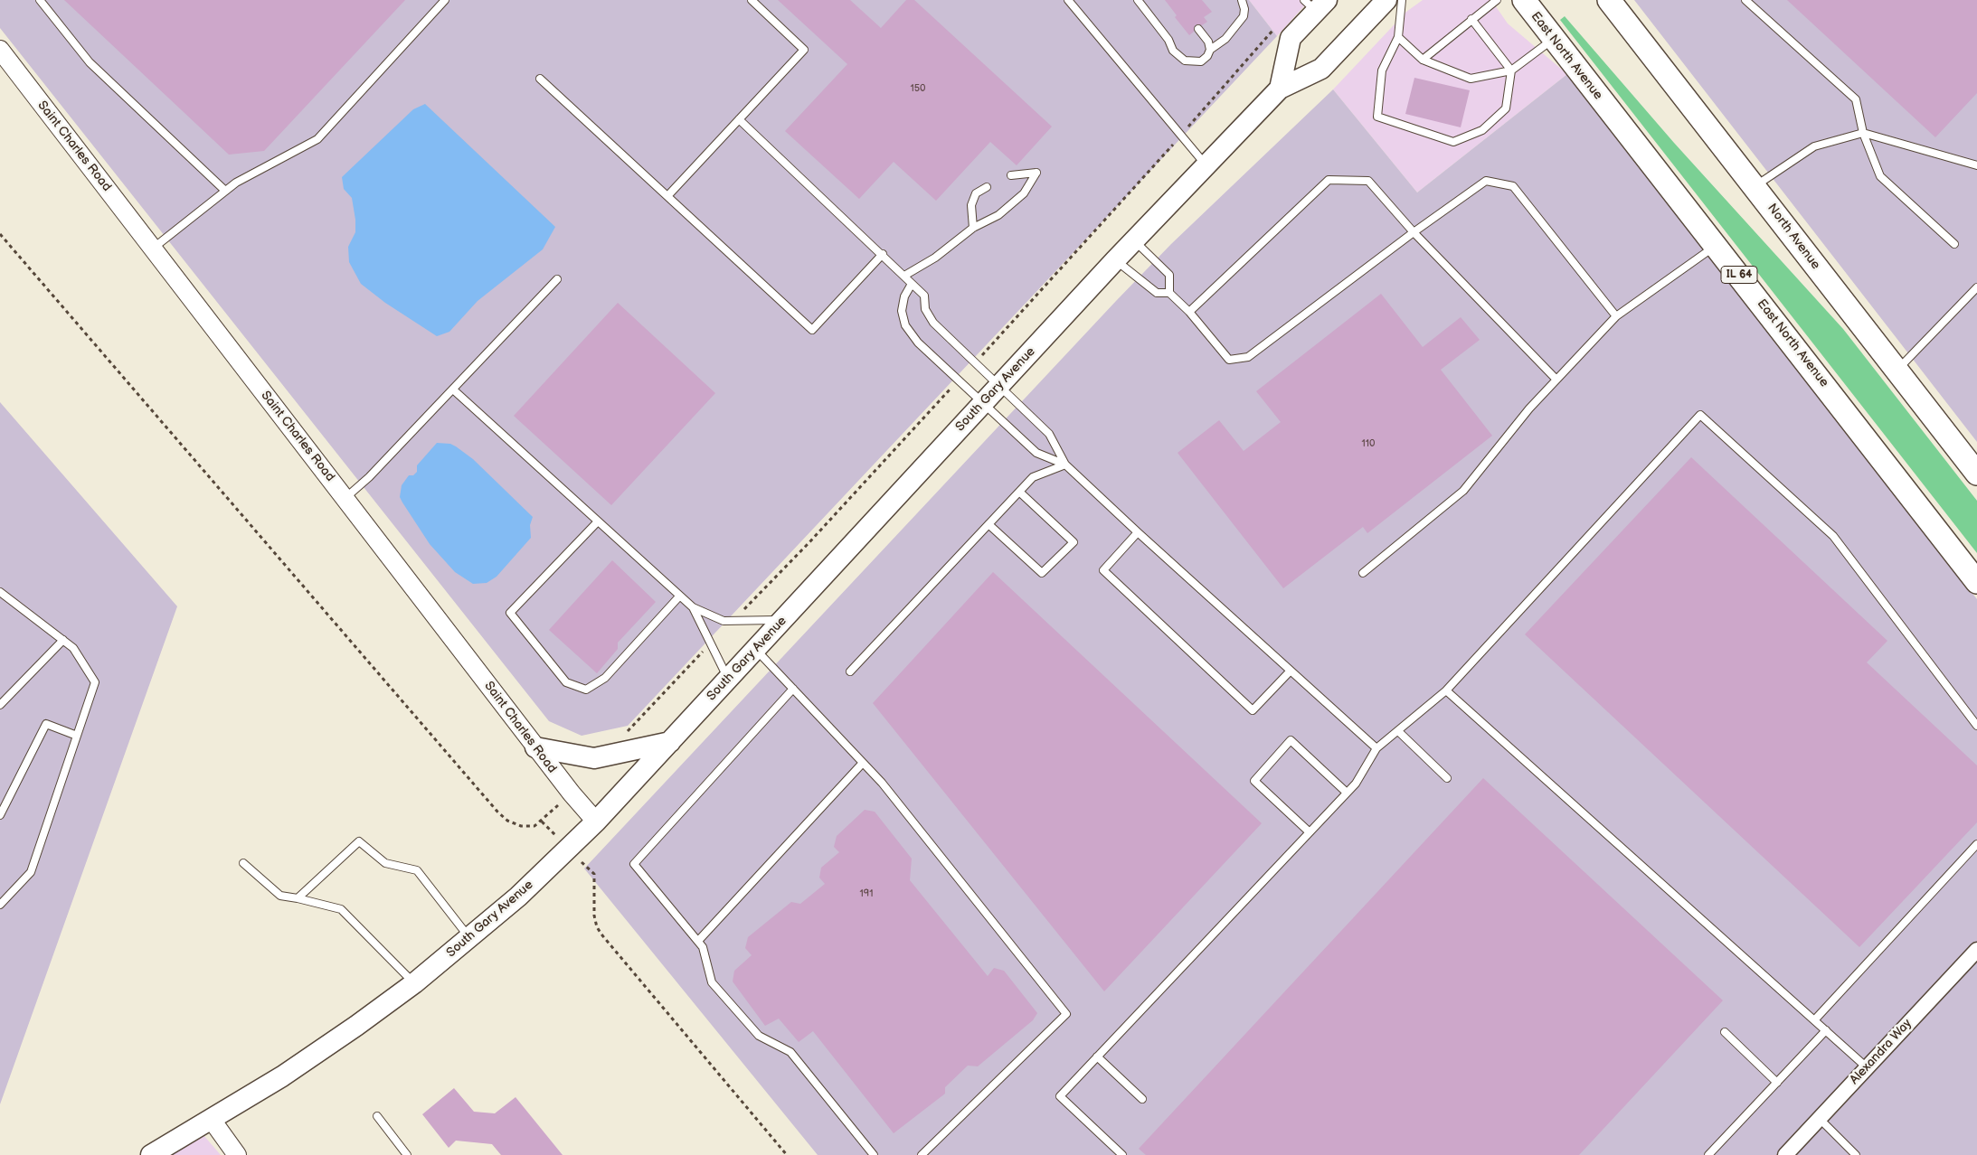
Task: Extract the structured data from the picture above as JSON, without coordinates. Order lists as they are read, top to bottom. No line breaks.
{"streets":{"main road":["East North Avenue","North Avenue","IL 64","South Gary Avenue"],"street":["Saint Charles Road","Alexandra Way"]},"crossings":[["Saint Charles Road","South Gary Avenue"]],"house_numbers":["150","110","191"]}
